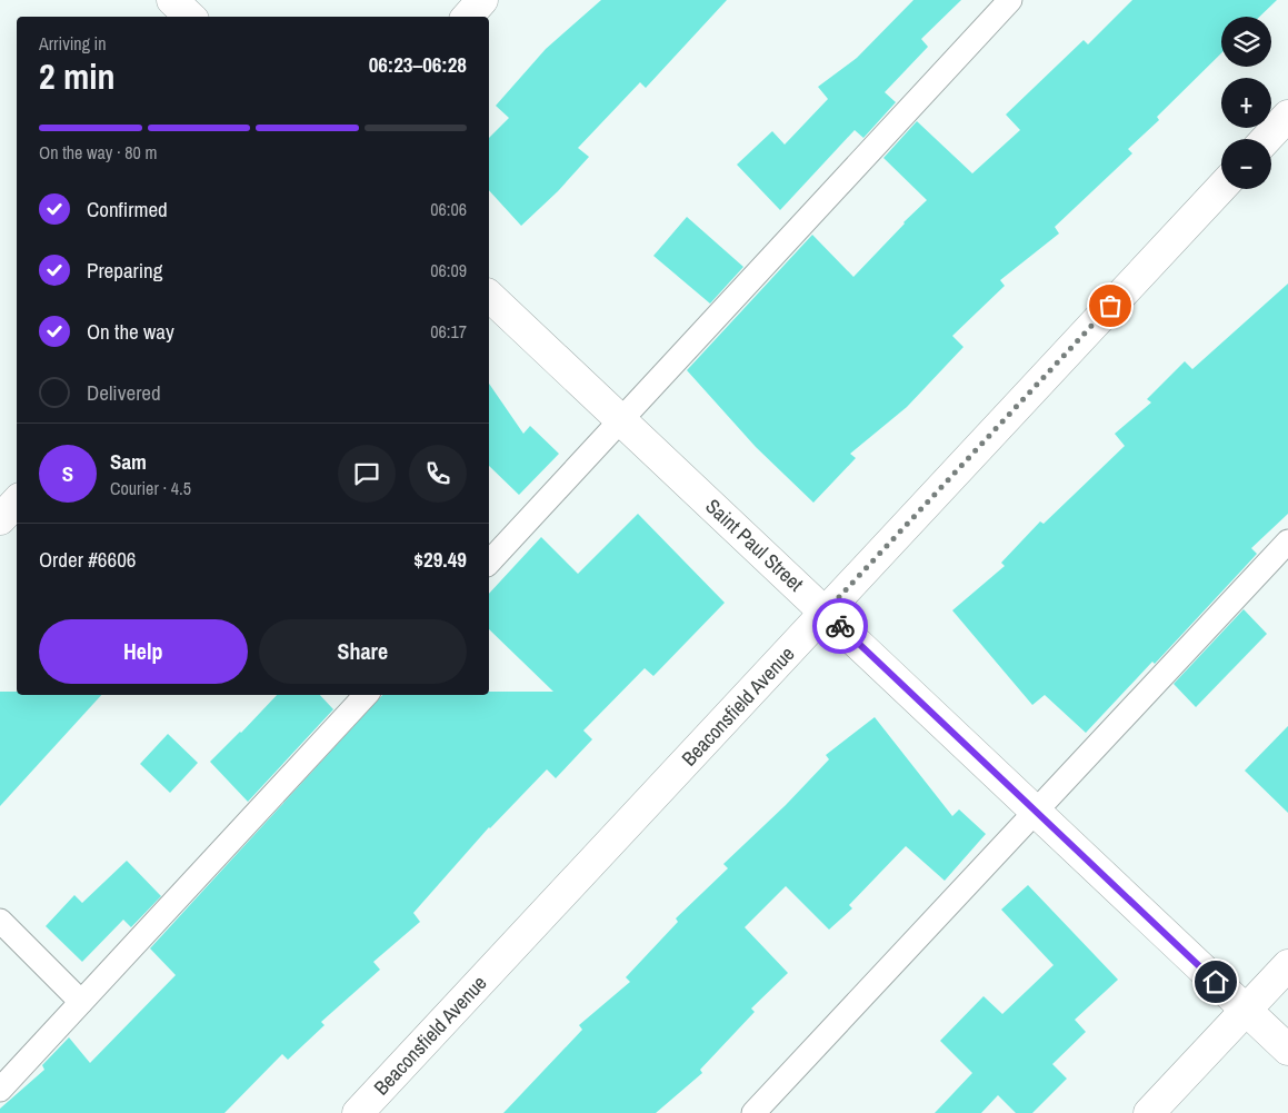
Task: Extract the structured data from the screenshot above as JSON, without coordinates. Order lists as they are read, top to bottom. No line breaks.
{"streets":{"street":["Saint Paul Street","Beaconsfield Avenue"]},"crossings":[["Saint Paul Street","Beaconsfield Avenue"]],"page":{"map_buttons":["+","−"],"heading":["2 min","Arriving in","06:23–06:28"],"panel":["Sam","Courier · 4.5","Order #6606","$29.49"],"bar":"On the way · 80 m","list":[["Confirmed","06:06"],["Preparing","06:09"],["On the way","06:17"],"Delivered"],"round":"S","buttons":["Help","Share"]}}
